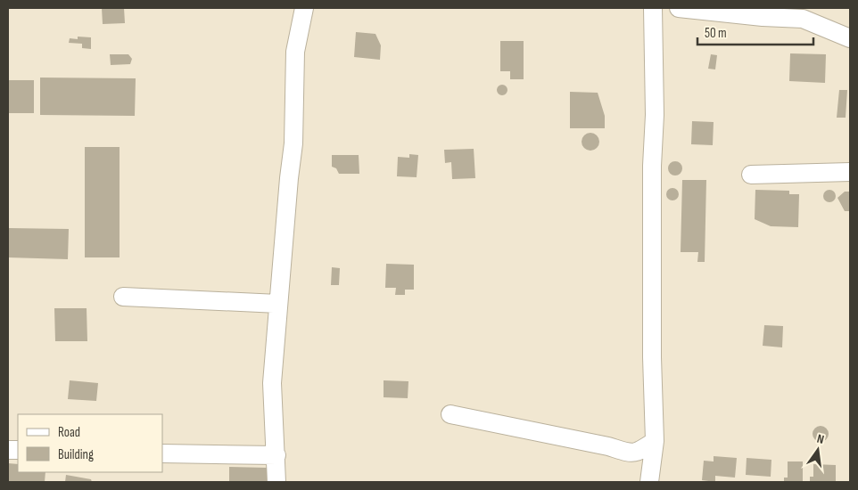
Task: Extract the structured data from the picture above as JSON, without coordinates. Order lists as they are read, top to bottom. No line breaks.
{"legend":["Road","Building"],"scale_bar":"50 m","north":"top"}
